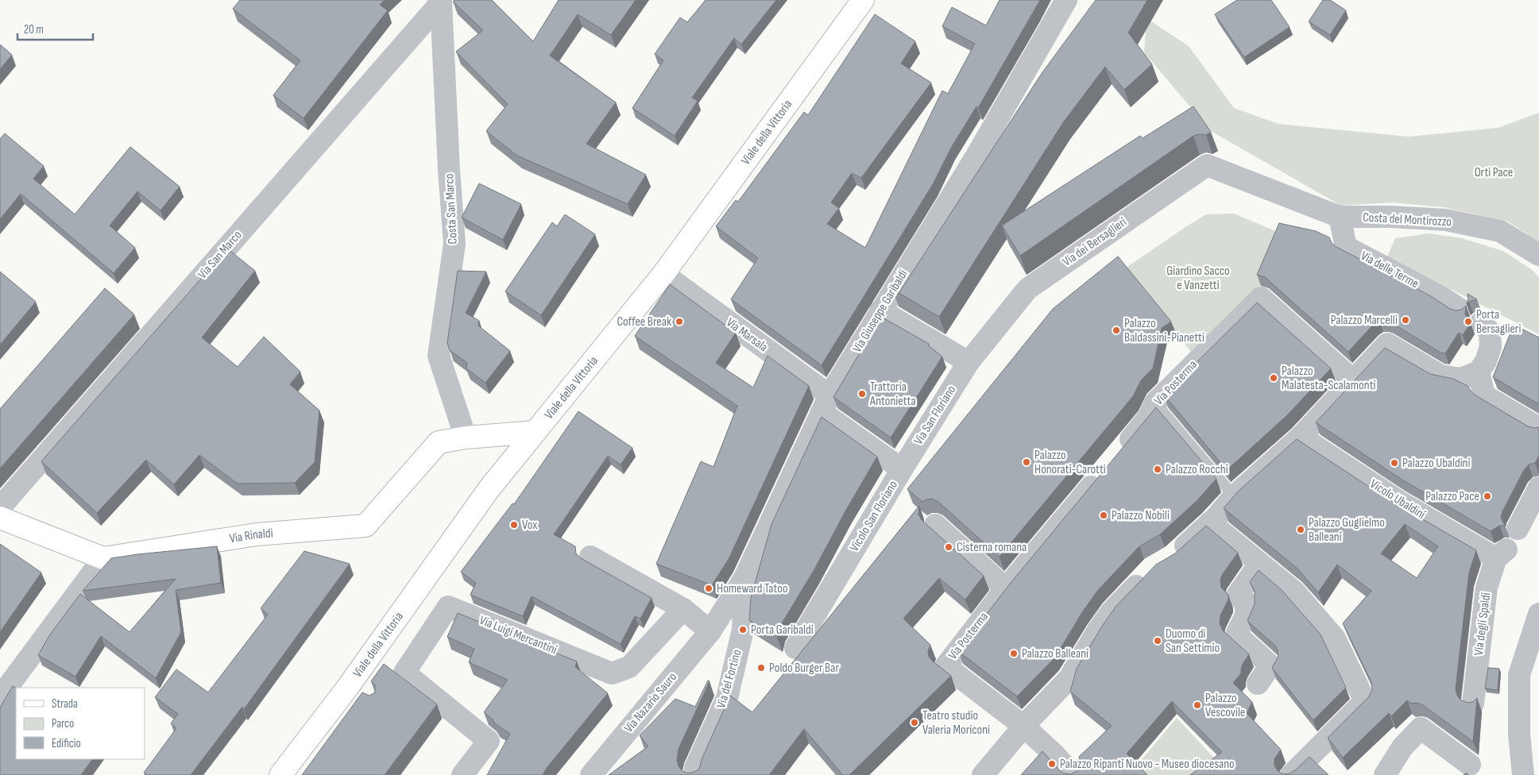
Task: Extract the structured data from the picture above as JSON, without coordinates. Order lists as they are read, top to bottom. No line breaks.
{"streets":{"main road":["Viale della Vittoria","Via Rinaldi"],"street":["Costa San Marco","Costa del Montirozzo","Via dei Bersaglieri","Via San Marco","Via delle Terme","Via Giuseppe Garibaldi","Via Marsala","Via Posterma","Via San Floriano","Vicolo Ubaldini","Vicolo San Floriano","Via degli Spaldi","Via Luigi Mercantini","Via del Fortino","Via Nazario Sauro"]},"crossings":[["Viale della Vittoria","Via Marsala"],["Viale della Vittoria","Via Rinaldi"],["Costa San Marco","Via San Marco"],["Costa San Marco","Via Rinaldi"],["Costa del Montirozzo","Via dei Bersaglieri"],["Costa del Montirozzo","Via delle Terme"],["Via dei Bersaglieri","Via delle Terme"],["Via dei Bersaglieri","Via San Floriano"],["Via Giuseppe Garibaldi","Via Marsala"],["Via Giuseppe Garibaldi","Vicolo San Floriano"],["Via Giuseppe Garibaldi","Via del Fortino"],["Via Giuseppe Garibaldi","Via Nazario Sauro"],["Via Marsala","Vicolo San Floriano"],["Via San Floriano","Vicolo San Floriano"],["Vicolo Ubaldini","Via degli Spaldi"]],"parks":["Orti Pace","Giardino Sacco e Vanzetti"],"places":["Palazzo Marcelli","Coffee Break","Porta Bersaglieri","Palazzo Baldassini-Pianetti","Palazzo Malatesta-Scalamonti","Trattoria Antonietta","Palazzo Honorati-Carotti","Palazzo Ubaldini","Palazzo Rocchi","Palazzo Pace","Palazzo Nobili","Vox","Palazzo Guglielmo Balleani","Cisterna romana","Homeward Tatoo","Porta Garibaldi","Duomo di San Settimio","Palazzo Balleani","Poldo Burger Bar","Palazzo Vescovile","Teatro studio Valeria Moriconi","Palazzo Ripanti Nuovo - Museo diocesano"],"legend":["Strada","Parco","Edificio"],"scale_bar":"20 m"}
